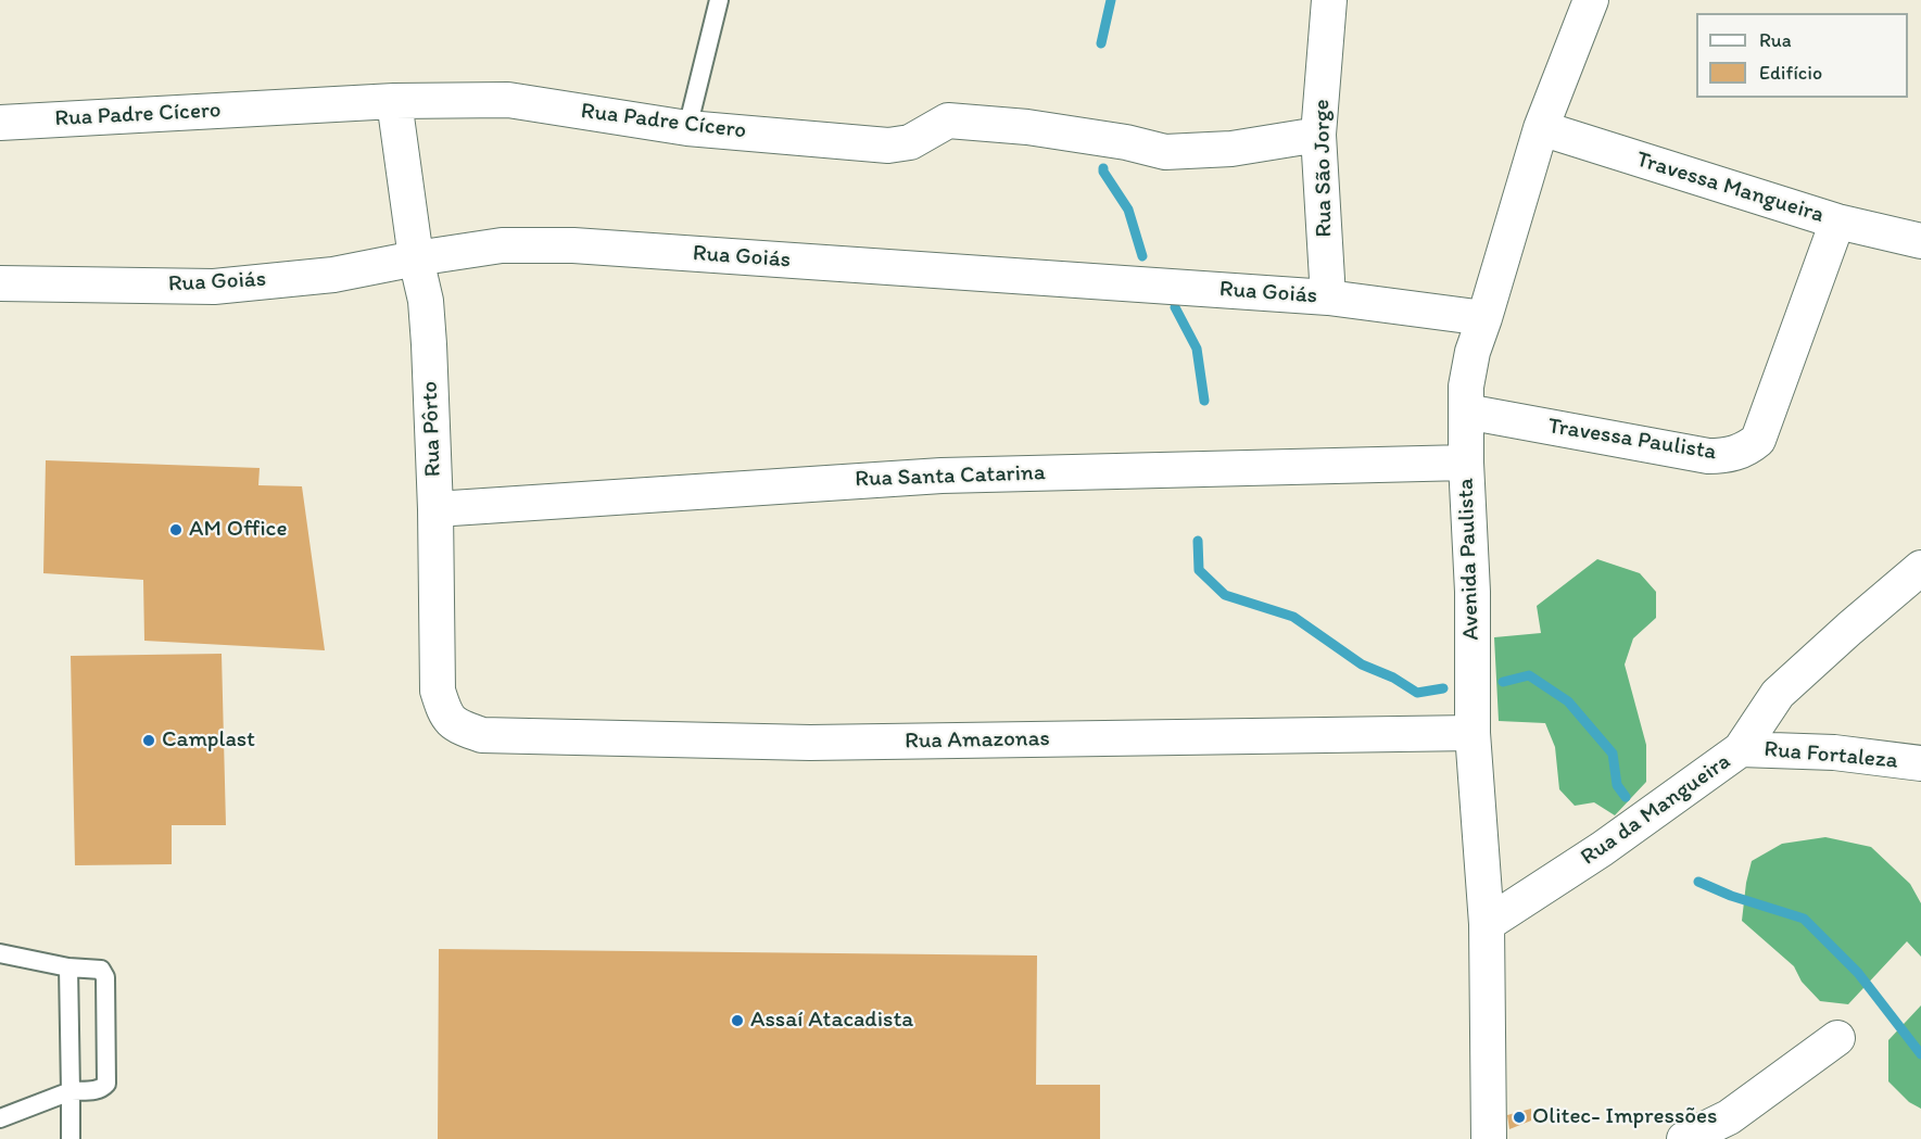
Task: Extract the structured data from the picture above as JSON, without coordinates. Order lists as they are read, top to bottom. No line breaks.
{"streets":{"street":["Rua Padre Cícero","Rua São Jorge","Travessa Mangueira","Rua Goiás","Rua Pôrto","Travessa Paulista","Rua Santa Catarina","Avenida Paulista","Rua Amazonas","Rua Fortaleza","Rua da Mangueira"]},"crossings":[["Rua Padre Cícero","Rua São Jorge"],["Rua Padre Cícero","Rua Pôrto"],["Rua São Jorge","Rua Goiás"],["Travessa Mangueira","Travessa Paulista"],["Travessa Mangueira","Avenida Paulista"],["Rua Goiás","Rua Pôrto"],["Rua Goiás","Avenida Paulista"],["Rua Pôrto","Rua Santa Catarina"],["Rua Pôrto","Rua Amazonas"],["Travessa Paulista","Avenida Paulista"],["Rua Santa Catarina","Avenida Paulista"],["Avenida Paulista","Rua Amazonas"],["Avenida Paulista","Rua da Mangueira"],["Rua Fortaleza","Rua da Mangueira"]],"places":["AM Office","Camplast","Assaí Atacadista","Olitec- Impressões"],"legend":["Rua","Edifício"]}
